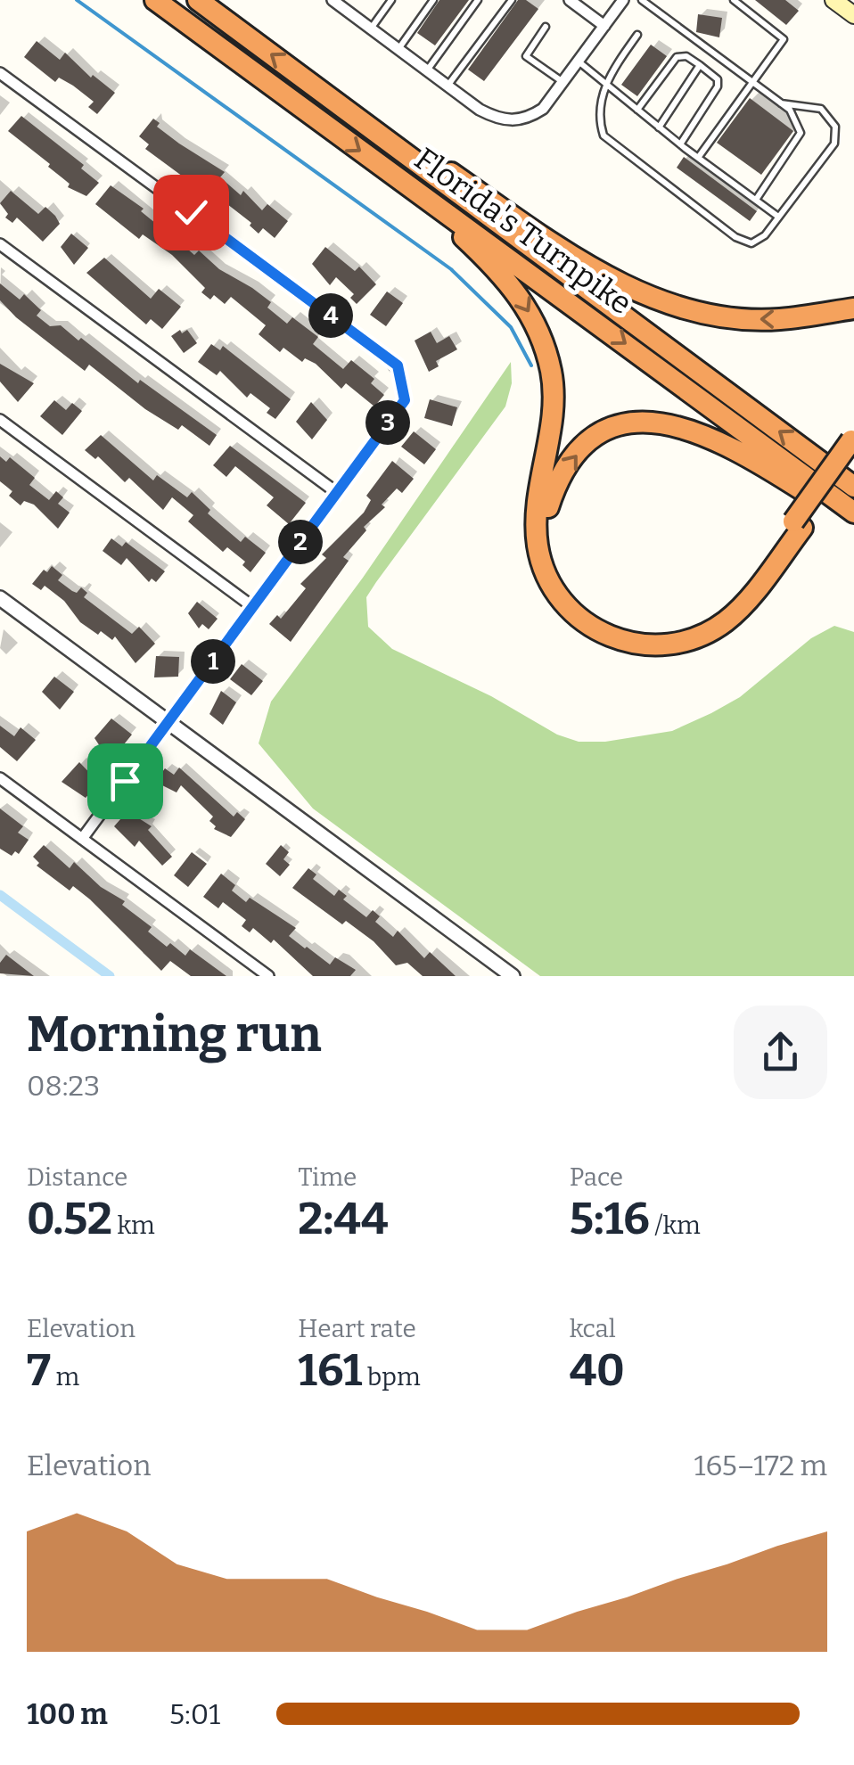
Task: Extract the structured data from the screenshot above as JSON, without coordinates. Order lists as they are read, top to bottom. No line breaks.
{"streets":{"highway":["Florida's Turnpike"]},"page":{"pins":["4","3","2","1"],"heading":["Morning run","08:23"],"stats":[["Distance","0.52 km"],["Time","2:44"],["Pace","5:16 /km"],["Elevation","7 m"],["Heart rate","161 bpm"],["kcal","40"]],"chart":["Elevation","165–172 m"],"list":[{"name":"100 m","note":"5:01"}]}}
